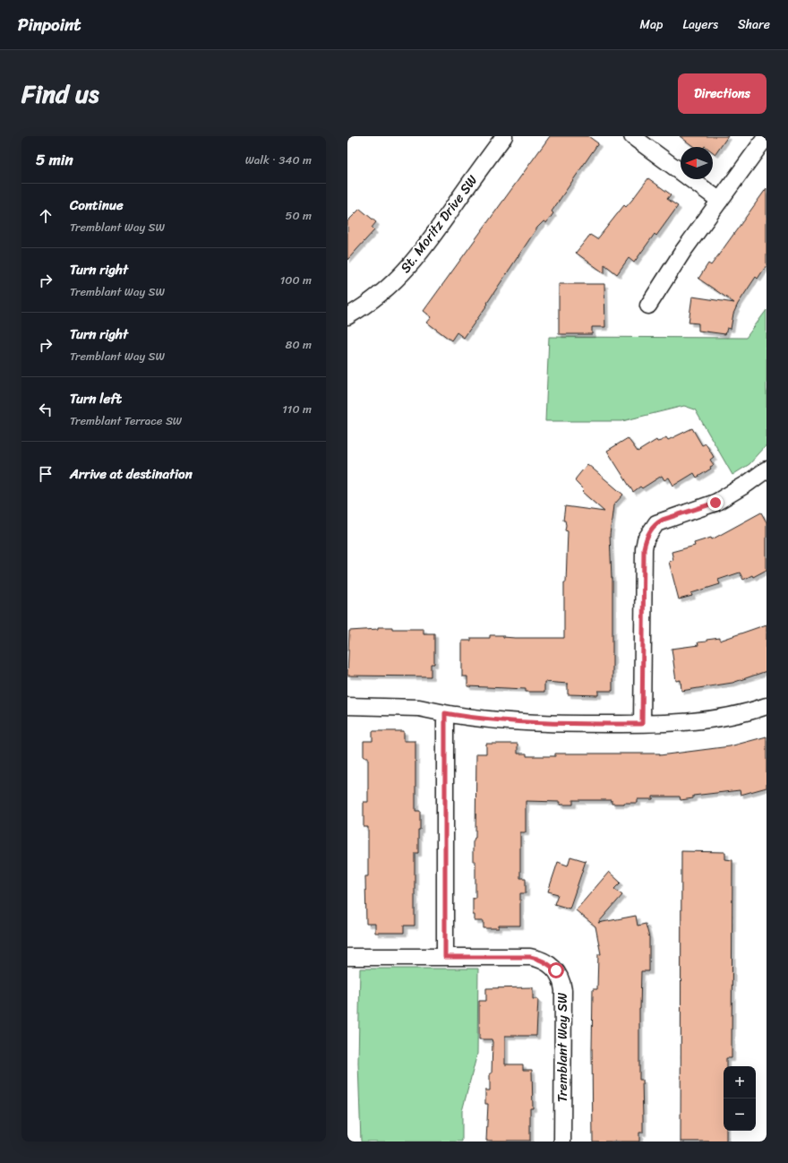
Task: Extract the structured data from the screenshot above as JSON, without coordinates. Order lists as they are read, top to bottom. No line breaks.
{"streets":{"street":["St. Moritz Drive SW","Tremblant Way SW"]},"north":"left","page":{"header":"Pinpoint","nav":["Map","Layers","Share"],"title":"Find us","buttons":"Directions","heading":["5 min","Walk · 340 m"],"list":[["Continue","Tremblant Way SW","50 m"],["Turn right","Tremblant Way SW","100 m"],["Turn right","Tremblant Way SW","80 m"],["Turn left","Tremblant Terrace SW","110 m"],"Arrive at destination"],"map_buttons":["+","−"]}}
